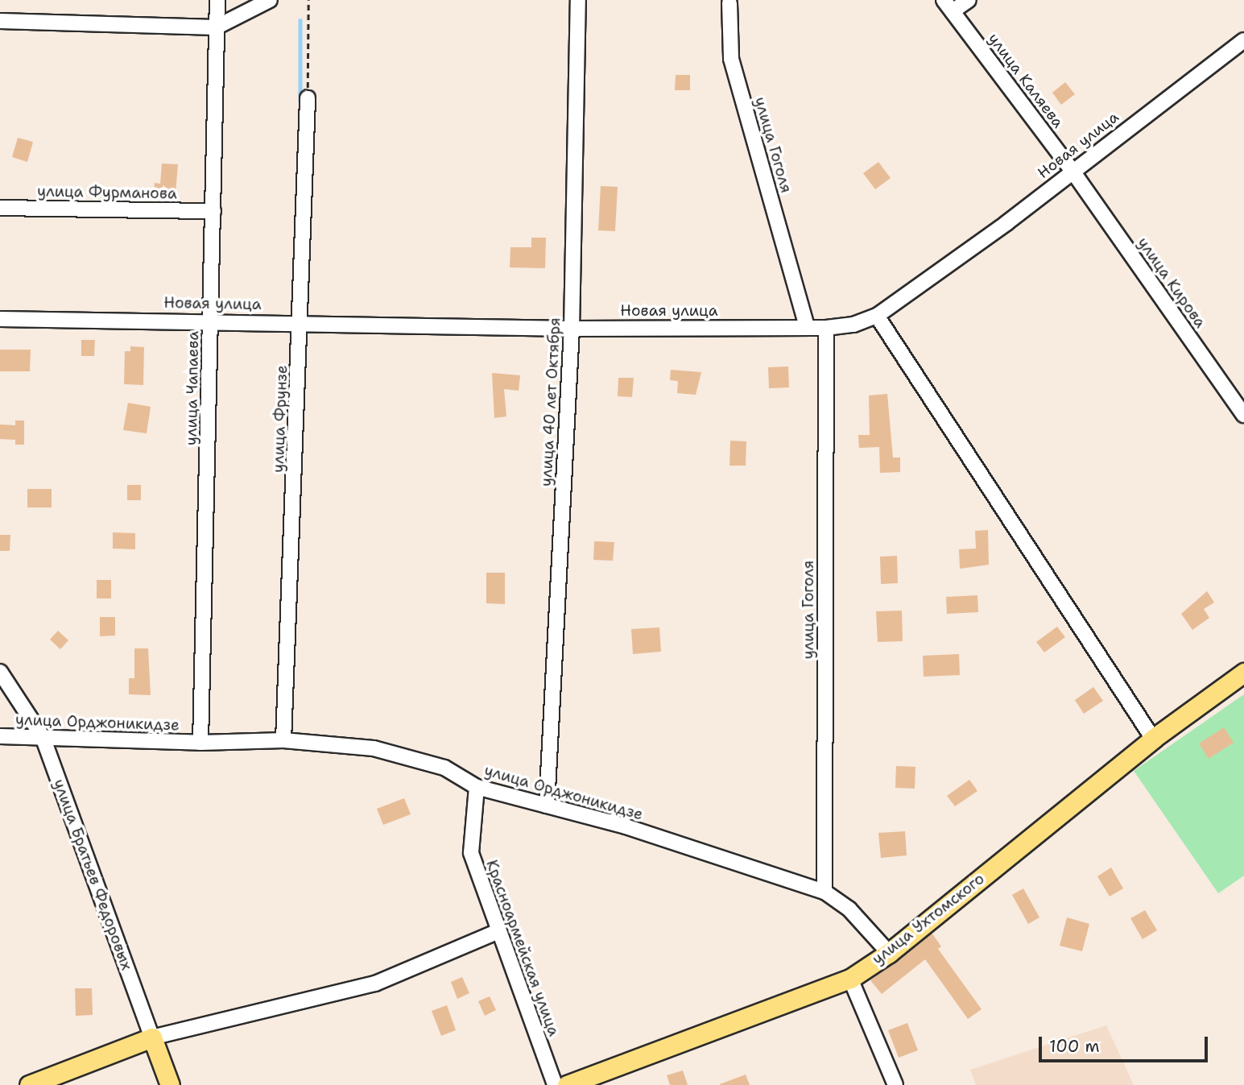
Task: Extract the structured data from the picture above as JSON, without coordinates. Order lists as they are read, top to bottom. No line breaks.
{"streets":{"main road":["улица Братьев Федоровых","улица Ухтомского"],"street":["улица Каляева","улица Гоголя","Новая улица","улица Фурманова","улица Кирова","улица Чапаева","улица 40 лет Октября","улица Фрунзе","улица Орджоникидзе","Красноармейская улица"]},"crossings":[["улица Каляева","Новая улица"],["улица Каляева","улица Кирова"],["улица Гоголя","Новая улица"],["улица Гоголя","улица Орджоникидзе"],["Новая улица","улица Кирова"],["Новая улица","улица Чапаева"],["Новая улица","улица 40 лет Октября"],["Новая улица","улица Фрунзе"],["улица Фурманова","улица Чапаева"],["улица Чапаева","улица Орджоникидзе"],["улица 40 лет Октября","улица Орджоникидзе"],["улица Фрунзе","улица Орджоникидзе"],["улица Орджоникидзе","улица Братьев Федоровых"],["улица Орджоникидзе","улица Ухтомского"],["улица Орджоникидзе","Красноармейская улица"]],"scale_bar":"100 m"}
